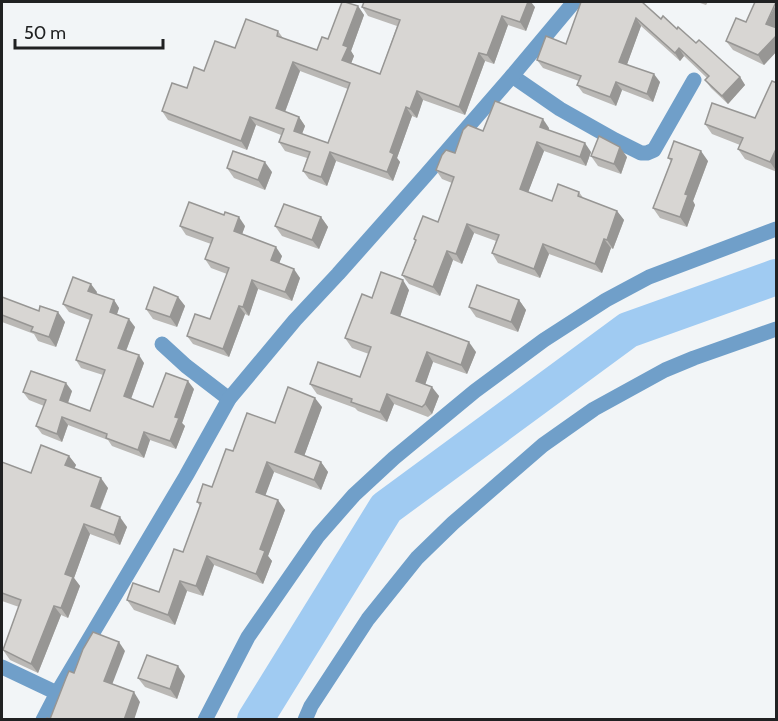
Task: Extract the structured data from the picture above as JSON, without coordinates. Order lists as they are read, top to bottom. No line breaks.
{"scale_bar":"50 m"}
